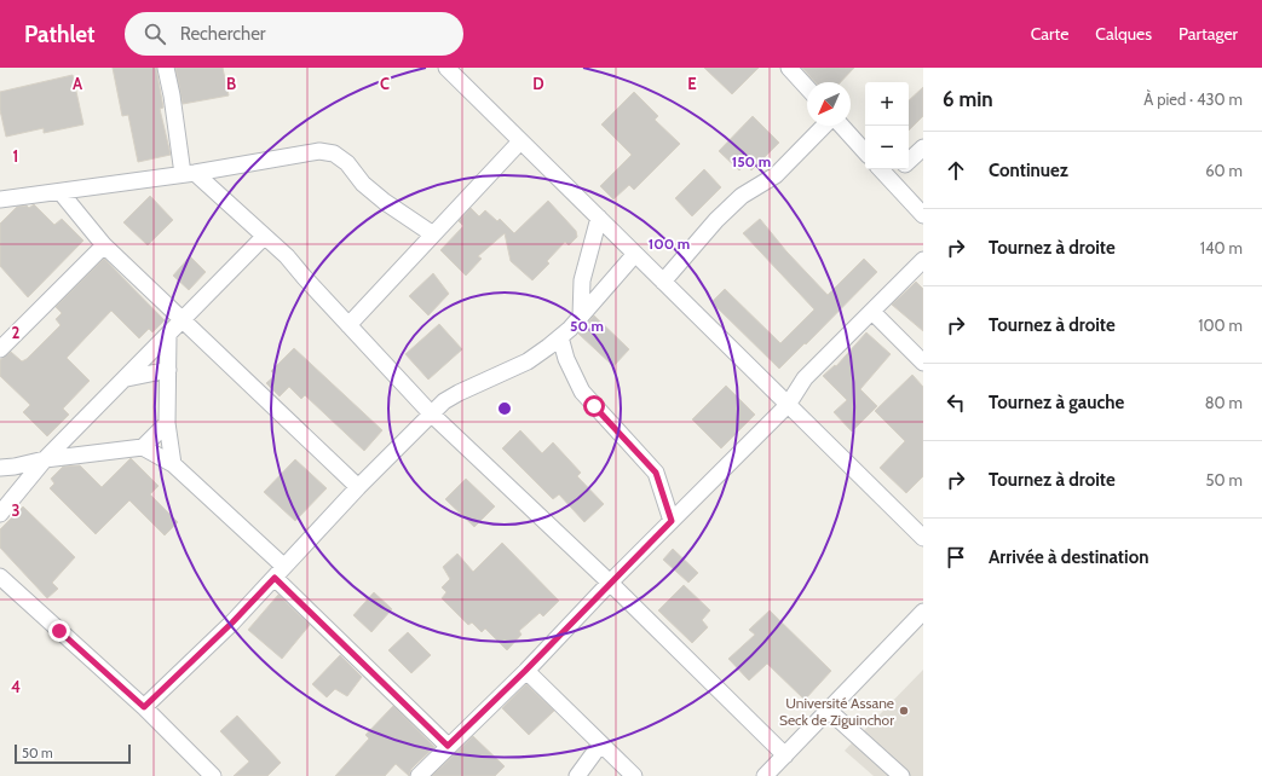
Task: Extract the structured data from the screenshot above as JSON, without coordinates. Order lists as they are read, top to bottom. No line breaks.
{"places":["Université Assane Seck de Ziguinchor"],"scale_bar":"50 m","north":"bottom left","page":{"header":"Pathlet","search":"Rechercher","nav":["Carte","Calques","Partager"],"heading":["6 min","À pied · 430 m"],"map_buttons":["+","−"],"list":[["Continuez","60 m"],["Tournez à droite","140 m"],["Tournez à droite","100 m"],["Tournez à gauche","80 m"],["Tournez à droite","50 m"],"Arrivée à destination"],"scale":"50 m"},"grid":{"columns":["A","B","C","D","E"],"rows":["1","2","3","4"]},"rings":["150 m","100 m","50 m"]}
